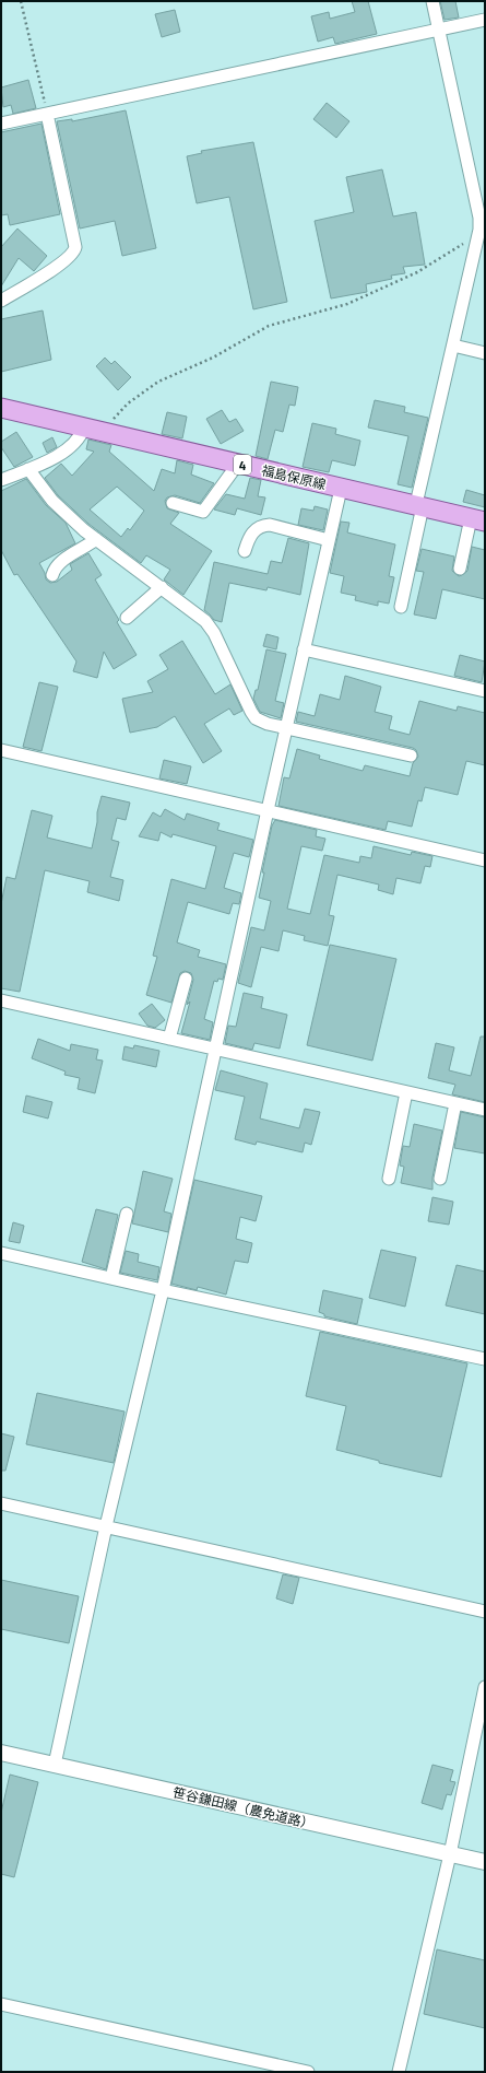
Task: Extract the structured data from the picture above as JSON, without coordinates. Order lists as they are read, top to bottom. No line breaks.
{"streets":{"main road":["4","福島保原線"],"street":["笹谷鎌田線（農免道路）"]}}
